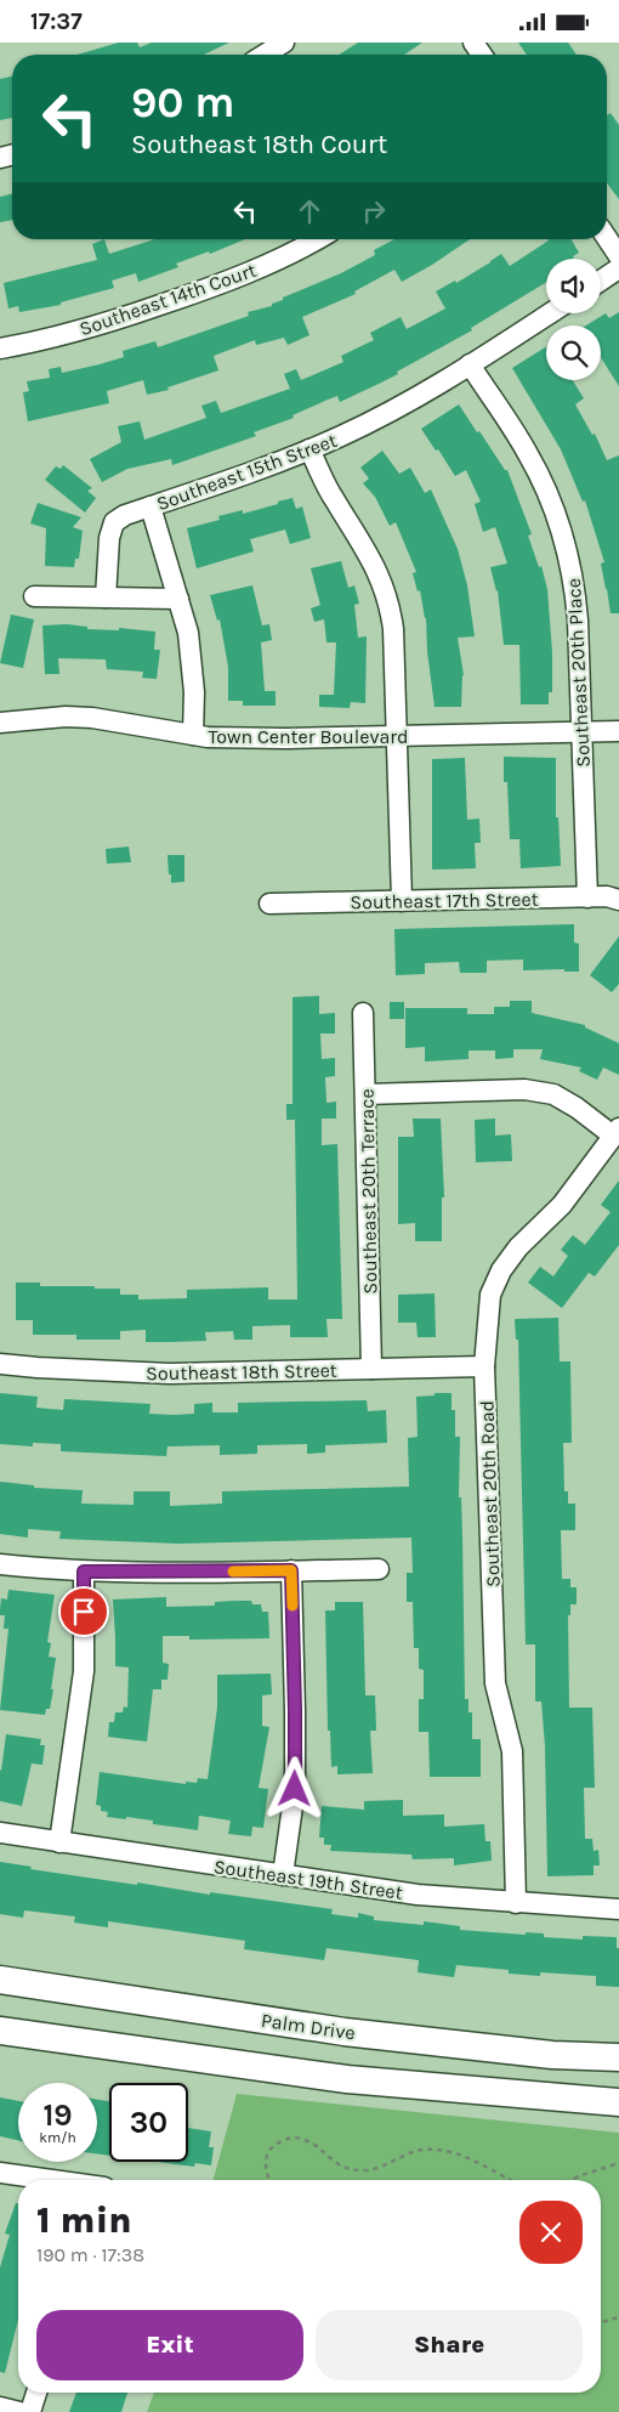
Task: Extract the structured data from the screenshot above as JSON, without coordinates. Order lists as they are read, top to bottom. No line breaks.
{"streets":{"main road":["Palm Drive"],"street":["Southeast 14th Court","Southeast 15th Street","Southeast 20th Place","Town Center Boulevard","Southeast 17th Street","Southeast 20th Terrace","Southeast 18th Street","Southeast 20th Road","Southeast 19th Street"]},"crossings":[["Southeast 15th Street","Southeast 20th Place"],["Southeast 20th Place","Town Center Boulevard"],["Southeast 20th Place","Southeast 17th Street"],["Southeast 20th Terrace","Southeast 18th Street"],["Southeast 18th Street","Southeast 20th Road"],["Southeast 20th Road","Southeast 19th Street"]],"page":{"status":"17:37","turn":["90 m","Southeast 18th Court"],"speed":"19 km/h","limit":"30","heading":["1 min","190 m · 17:38"],"buttons":["Exit","Share"]}}
